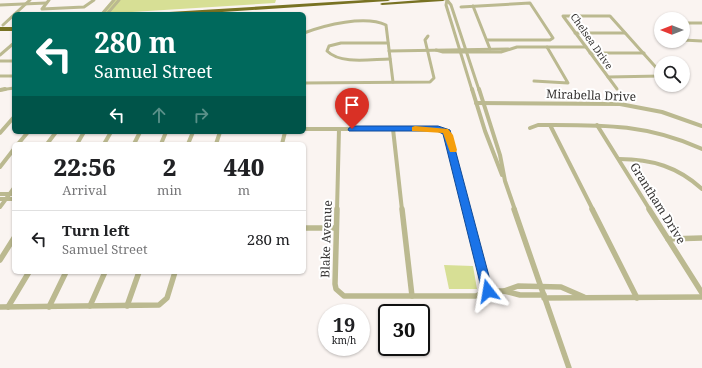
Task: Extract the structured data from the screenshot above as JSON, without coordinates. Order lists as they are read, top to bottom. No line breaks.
{"streets":{"street":["Chelsea Drive","Mirabella Drive","Grantham Drive","Blake Avenue"]},"north":"left","page":{"turn":["280 m","Samuel Street"],"eta":["22:56","Arrival","2","min","440","m"],"list":[{"name":"Turn left","note":"Samuel Street","value":"280 m"}],"speed":"19 km/h","limit":"30"}}
